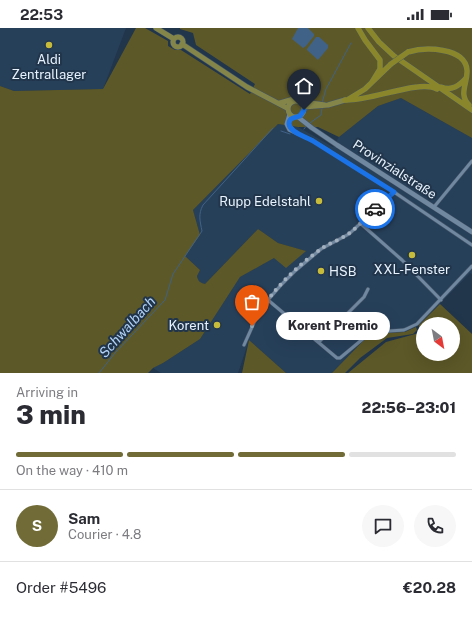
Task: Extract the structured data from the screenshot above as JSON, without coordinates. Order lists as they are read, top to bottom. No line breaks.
{"streets":{"main road":["Provinzialstraße"]},"water":["Schwalbach"],"places":["Aldi Zentrallager","Rupp Edelstahl","XXL-Fenster","HSB","Korent","Korent Premio"],"north":"bottom right","page":{"status":"22:53","bubble":"Korent Premio","heading":["3 min","Arriving in","22:56–23:01"],"panel":["Sam","Courier · 4.8","Order #5496","€20.28"],"bar":"On the way · 410 m","round":"S"}}
